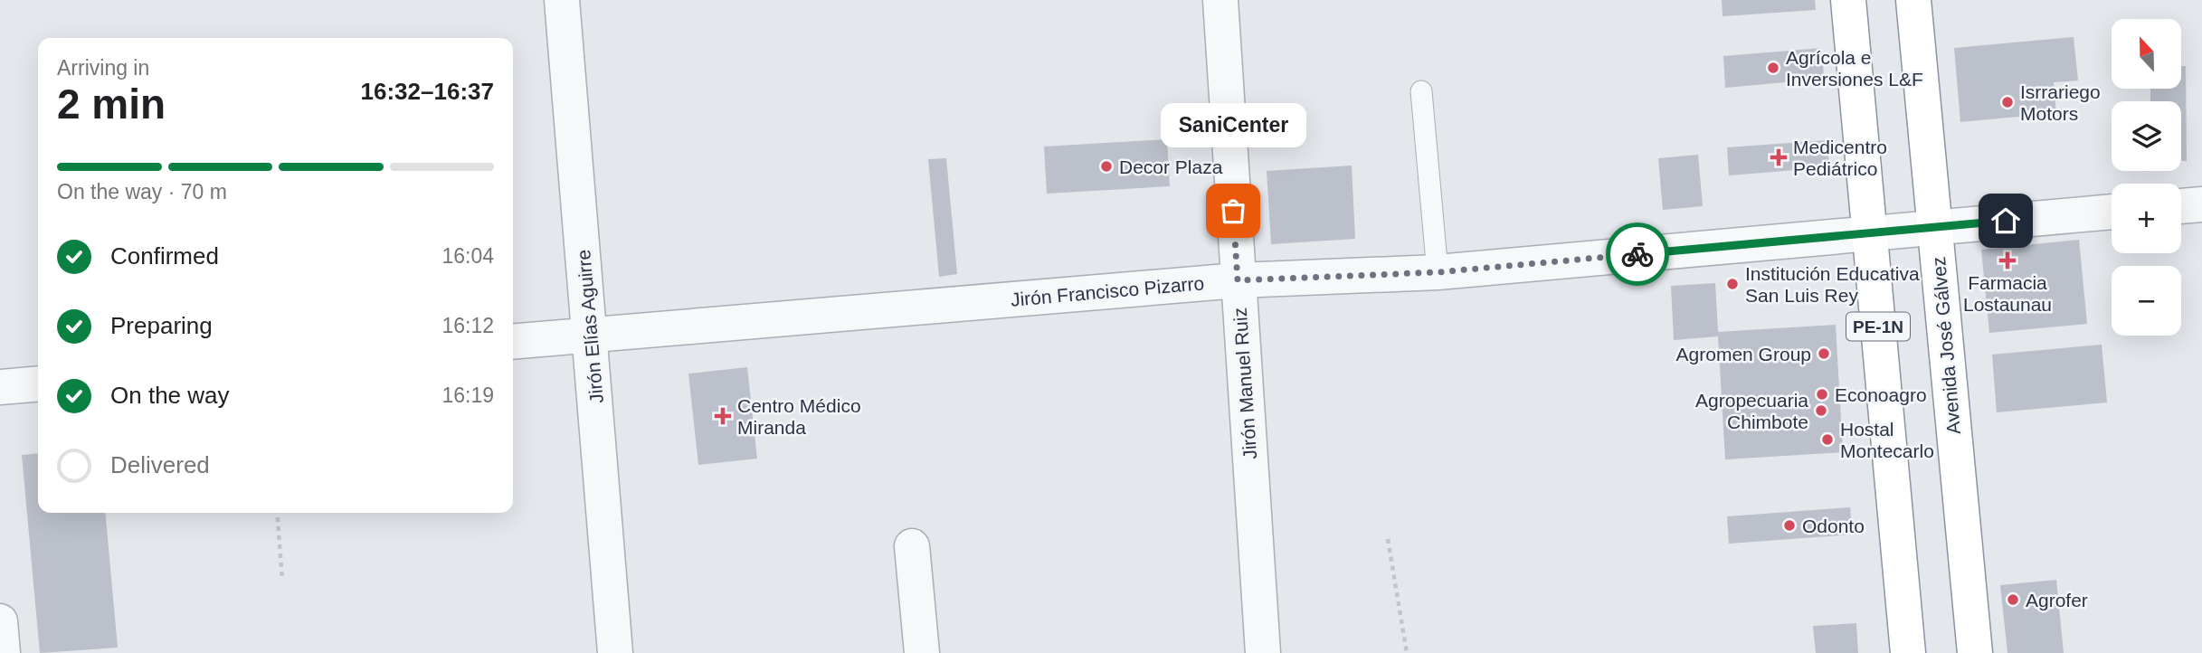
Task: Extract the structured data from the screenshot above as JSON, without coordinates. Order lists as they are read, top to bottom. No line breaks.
{"streets":{"highway":["PE-1N","Avenida José Gálvez"],"street":["Jirón Francisco Pizarro","Jirón Elías Aguirre","Jirón Manuel Ruiz"]},"crossings":[["Jirón Francisco Pizarro","Jirón Elías Aguirre"],["Jirón Francisco Pizarro","PE-1N"],["Jirón Francisco Pizarro","Avenida José Gálvez"],["Jirón Francisco Pizarro","Jirón Manuel Ruiz"]],"places":{"other":["Agrícola e Inversiones L&F","Isrrariego Motors","Decor Plaza","SaniCenter","Institución Educativa San Luis Rey","Agromen Group","Econoagro","Agropecuaria Chimbote","Hostal Montecarlo","Odonto","Agrofer"],"health":["Medicentro Pediátrico","Farmacia Lostaunau","Centro Médico Miranda"]},"north":"top","page":{"map_buttons":["+","−"],"heading":["2 min","Arriving in","16:32–16:37"],"bubble":"SaniCenter","bar":"On the way · 70 m","list":[["Confirmed","16:04"],["Preparing","16:12"],["On the way","16:19"],"Delivered"]}}
